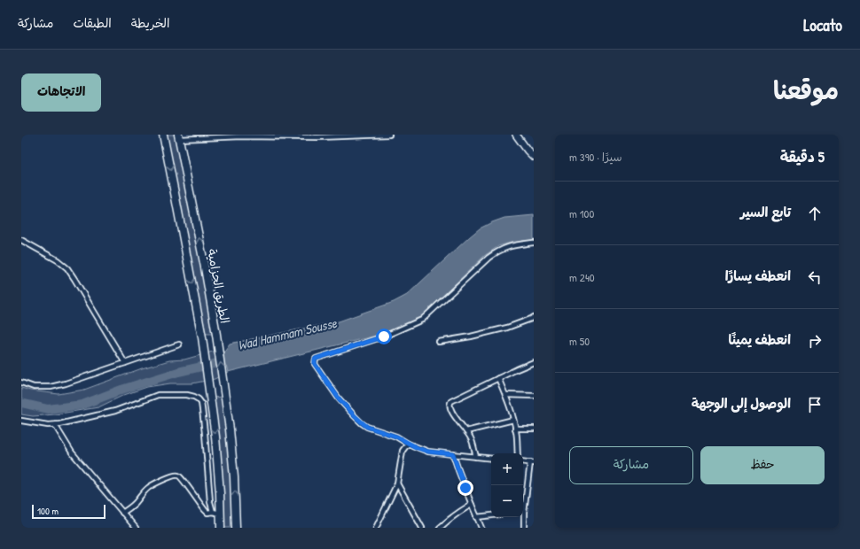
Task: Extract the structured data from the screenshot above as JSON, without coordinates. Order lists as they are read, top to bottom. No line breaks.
{"streets":{"highway":["الطريق الحزامية"]},"water":["Wad Hammam Sousse"],"scale_bar":"100 m","page":{"header":"Locato","nav":["الخريطة","الطبقات","مشاركة"],"title":"موقعنا","buttons":["الاتجاهات",["حفظ","مشاركة"]],"heading":["5 دقيقة","سيرًا · 390 m"],"list":[["تابع السير","100 m"],["انعطف يسارًا","240 m"],["انعطف يمينًا","50 m"],"الوصول إلى الوجهة"],"map_buttons":["+","−"],"scale":"100 m"}}
